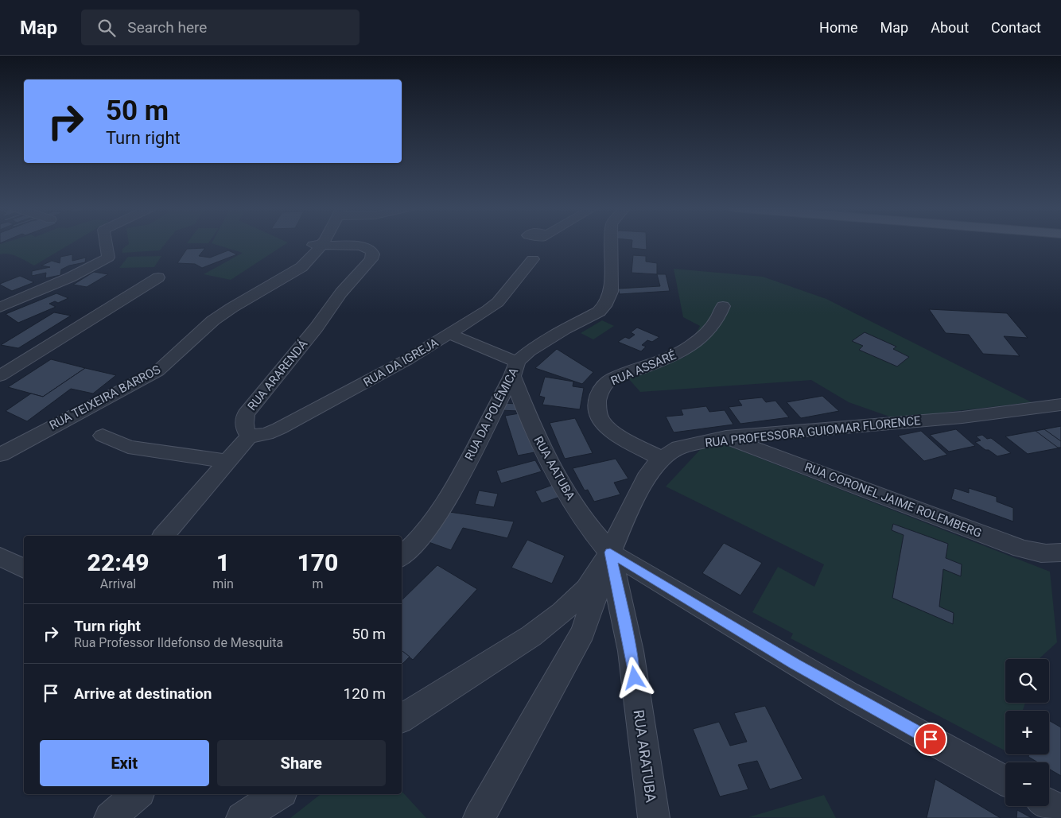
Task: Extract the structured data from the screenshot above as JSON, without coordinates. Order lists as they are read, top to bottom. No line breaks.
{"streets":{"street":["RUA DA IGREJA","RUA ASSARÉ","RUA ARARENDÁ","RUA TEIXEIRA BARROS","RUA DA POLÊMICA","RUA PROFESSORA GUIOMAR FLORENCE","RUA AATUBA","RUA CORONEL JAIME ROLEMBERG","RUA ARATUBA"]},"crossings":[["RUA DA IGREJA","RUA ARARENDÁ"],["RUA ASSARÉ","RUA PROFESSORA GUIOMAR FLORENCE"],["RUA ARARENDÁ","RUA TEIXEIRA BARROS"],["RUA DA POLÊMICA","RUA AATUBA"],["RUA PROFESSORA GUIOMAR FLORENCE","RUA AATUBA"],["RUA PROFESSORA GUIOMAR FLORENCE","RUA CORONEL JAIME ROLEMBERG"],["RUA PROFESSORA GUIOMAR FLORENCE","RUA ARATUBA"],["RUA AATUBA","RUA ARATUBA"]],"page":{"header":"Map","search":"Search here","nav":["Home","Map","About","Contact"],"turn":["50 m","Turn right"],"eta":["22:49","Arrival","1","min","170","m"],"list":[{"name":"Turn right","note":"Rua Professor Ildefonso de Mesquita","value":"50 m"},{"name":"Arrive at destination","value":"120 m"}],"map_buttons":["+","−"],"buttons":["Exit","Share"]}}
